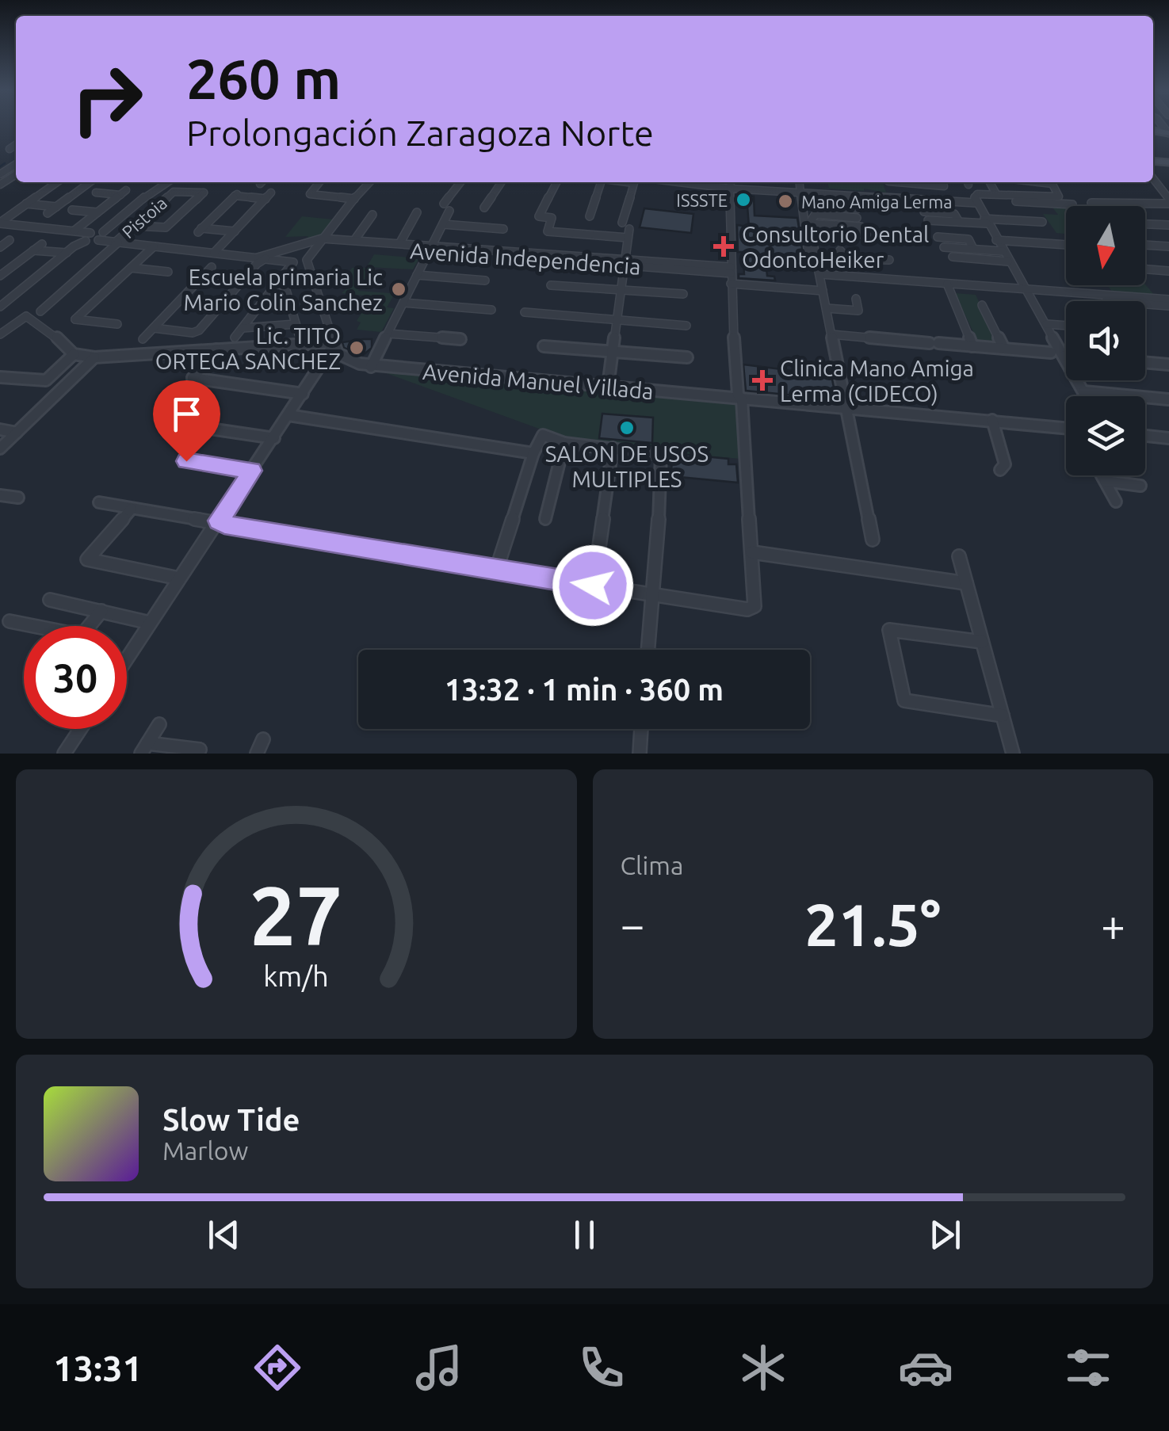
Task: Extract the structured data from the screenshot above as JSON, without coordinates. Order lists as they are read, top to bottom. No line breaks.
{"streets":{"street":["Pistoia","Avenida Independencia","Avenida Manuel Villada"]},"places":{"other":["ISSSTE","Mano Amiga Lerma","Escuela primaria Lic Mario Colin Sanchez","Lic. TITO ORTEGA SANCHEZ","SALON DE USOS MULTIPLES"],"health":["Consultorio Dental OdontoHeiker","Clinica Mano Amiga Lerma (CIDECO)"]},"north":"bottom","page":{"turn":["260 m","Prolongación Zaragoza Norte"],"limit":"30","trip":"13:32 · 1 min · 360 m","tile":"Clima","heat":["−","21.5°","+"],"song":["Slow Tide","Marlow"],"tabs":"13:31","gauge":["27","km/h"]}}
